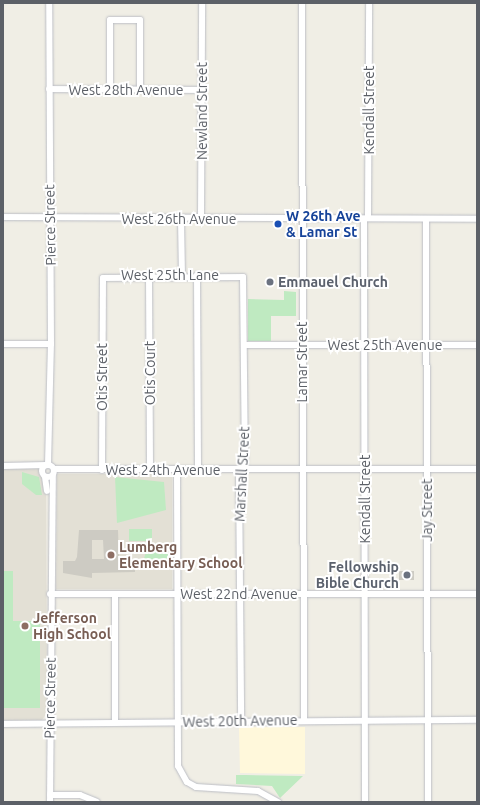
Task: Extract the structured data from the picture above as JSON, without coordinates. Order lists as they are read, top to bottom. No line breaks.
{"streets":{"street":["West 28th Avenue","Kendall Street","Newland Street","West 26th Avenue","Pierce Street","West 25th Lane","West 25th Avenue","Lamar Street","Otis Court","Otis Street","West 24th Avenue","Marshall Street","Jay Street","West 22nd Avenue","West 20th Avenue"]},"crossings":[["West 28th Avenue","Newland Street"],["West 28th Avenue","Pierce Street"],["Kendall Street","West 26th Avenue"],["Kendall Street","West 25th Avenue"],["Kendall Street","West 24th Avenue"],["Kendall Street","West 22nd Avenue"],["Kendall Street","West 20th Avenue"],["Newland Street","West 26th Avenue"],["West 26th Avenue","Pierce Street"],["West 26th Avenue","Lamar Street"],["West 26th Avenue","Jay Street"],["Pierce Street","West 24th Avenue"],["Pierce Street","West 22nd Avenue"],["Pierce Street","West 20th Avenue"],["West 25th Lane","Otis Court"],["West 25th Lane","Otis Street"],["West 25th Lane","Marshall Street"],["West 25th Avenue","Lamar Street"],["West 25th Avenue","Marshall Street"],["West 25th Avenue","Jay Street"],["Lamar Street","West 24th Avenue"],["Lamar Street","West 22nd Avenue"],["Lamar Street","West 20th Avenue"],["Otis Court","West 24th Avenue"],["Otis Street","West 24th Avenue"],["West 24th Avenue","Marshall Street"],["West 24th Avenue","Jay Street"],["Marshall Street","West 22nd Avenue"],["Marshall Street","West 20th Avenue"],["Jay Street","West 22nd Avenue"],["Jay Street","West 20th Avenue"]],"places":["W 26th Ave & Lamar St","Emmauel Church","Lumberg Elementary School","Fellowship Bible Church","Jefferson High School"]}
